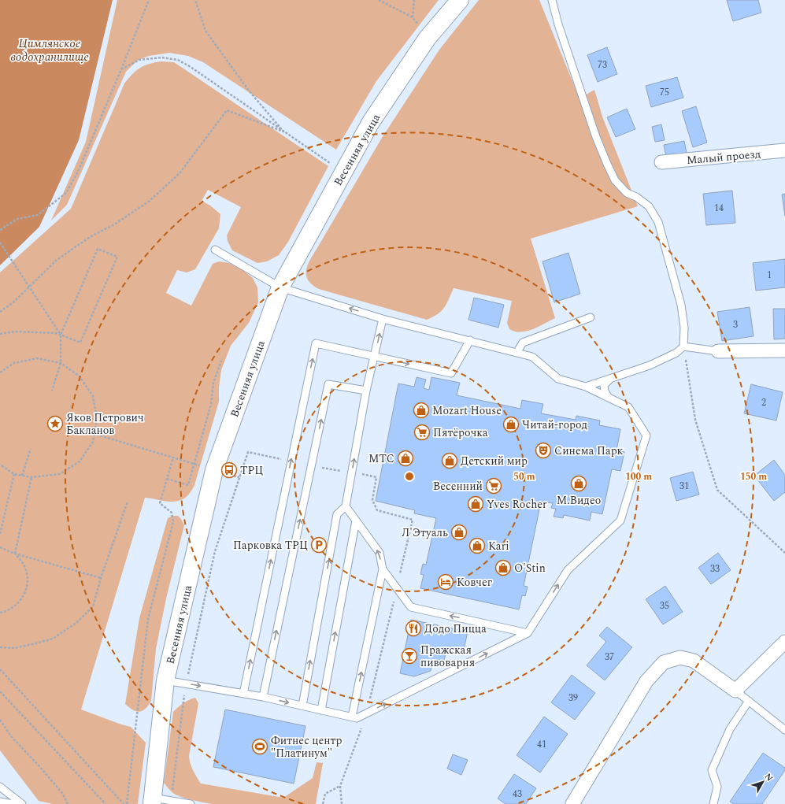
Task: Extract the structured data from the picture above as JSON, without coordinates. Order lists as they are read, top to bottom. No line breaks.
{"streets":{"street":["Весенняя улица","Малый проезд"]},"water":["Цимлянское водохранилище"],"places":{"shop":["Mozart House","Читай-город","МТС","Детский мир","М.Видео","Yves Rocher","Л'Этуаль","Kari","O'Stin"],"place":["Яков Петрович Бакланов"],"supermarket":["Пятёрочка","Весенний"],"theatre":["Синема Парк"],"bus stop":["ТРЦ"],"parking":["Парковка ТРЦ"],"hotel":["Ковчег"],"restaurant":["Додо Пицца"],"bar":["Пражская пивоварня"],"sports":["Фитнес центр \"Платинум\""]},"house_numbers":["73","75","14","1","3","2","31","33","35","37","39","41","43"],"north":"top right","rings":["50 m","100 m","150 m"]}
